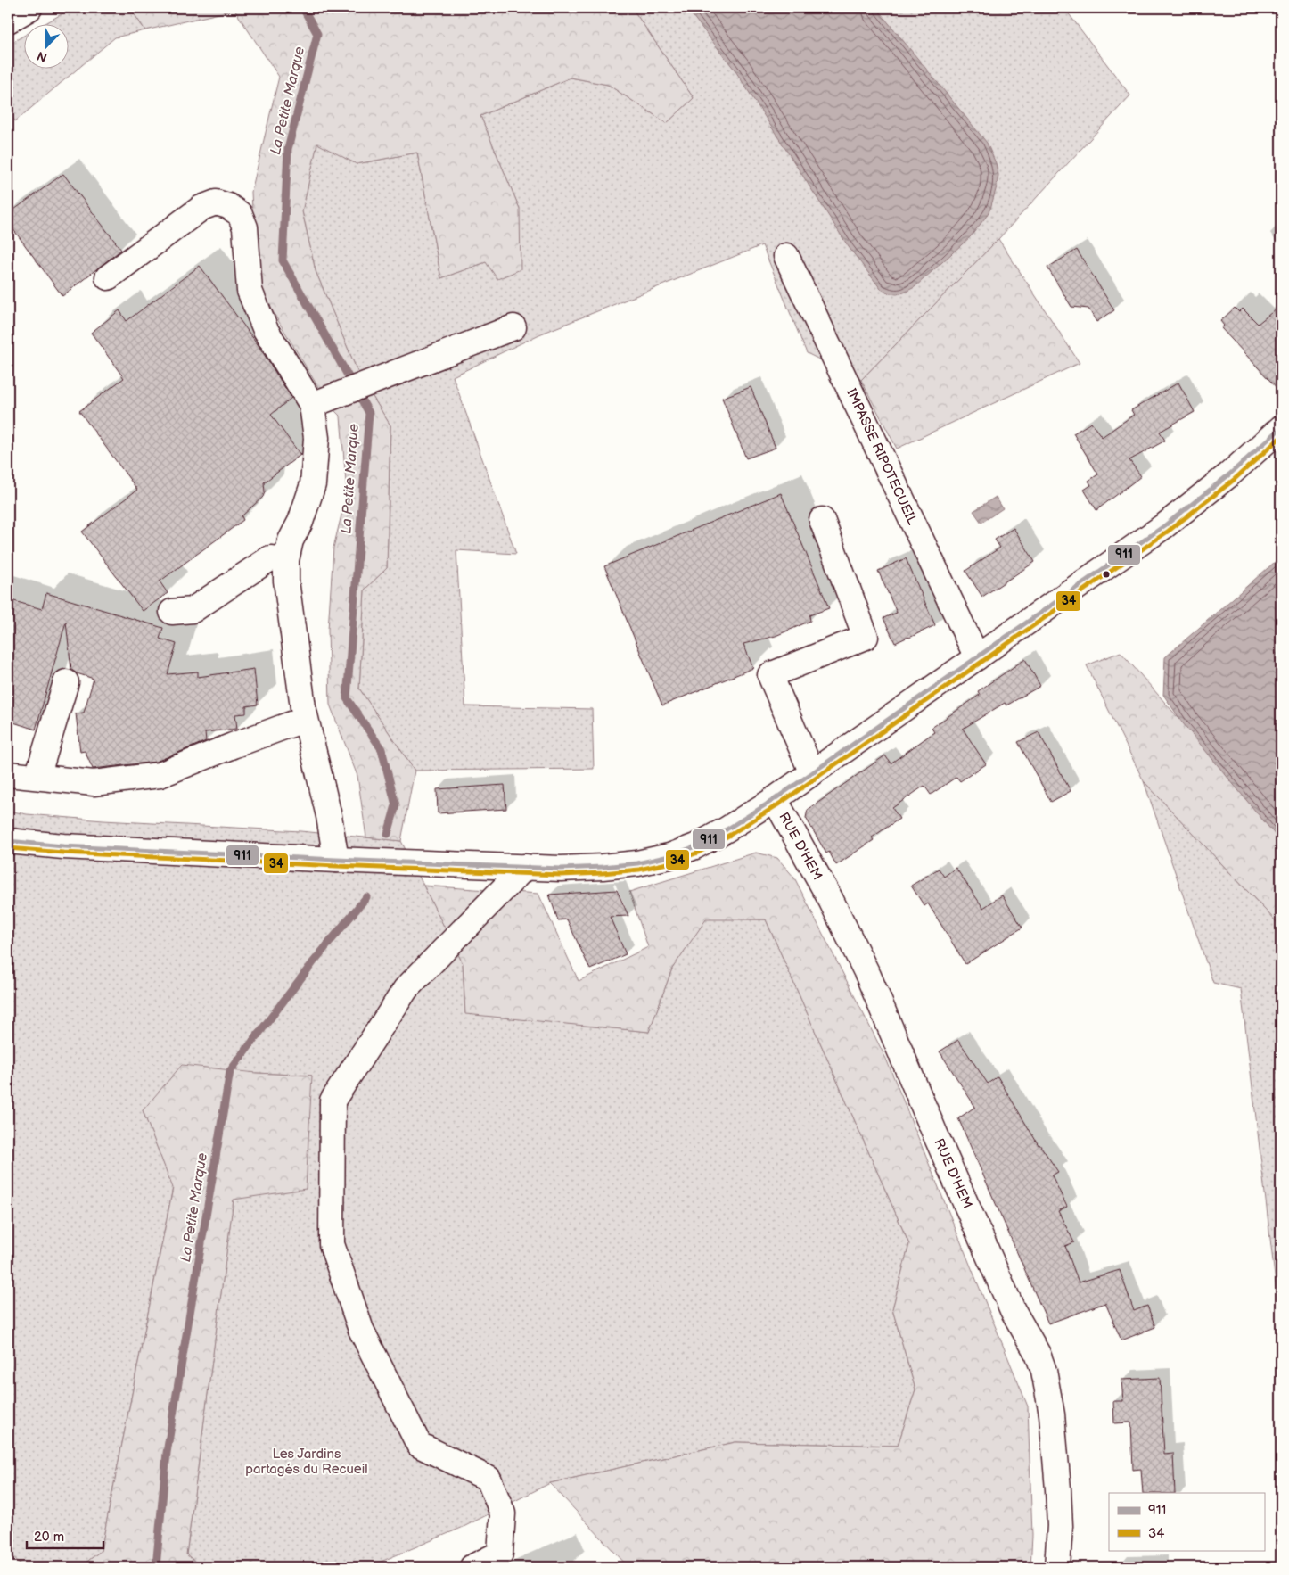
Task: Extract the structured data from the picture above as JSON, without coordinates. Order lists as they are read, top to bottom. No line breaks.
{"streets":{"main road":["IMPASSE RIPOTECUEIL","RUE D'HEM"]},"water":["La Petite Marque"],"parks":["Les Jardins partagés du Recueil"],"lines":["transit line 911","transit line 34"],"legend":["911","34"],"scale_bar":"20 m","north":"bottom left"}
